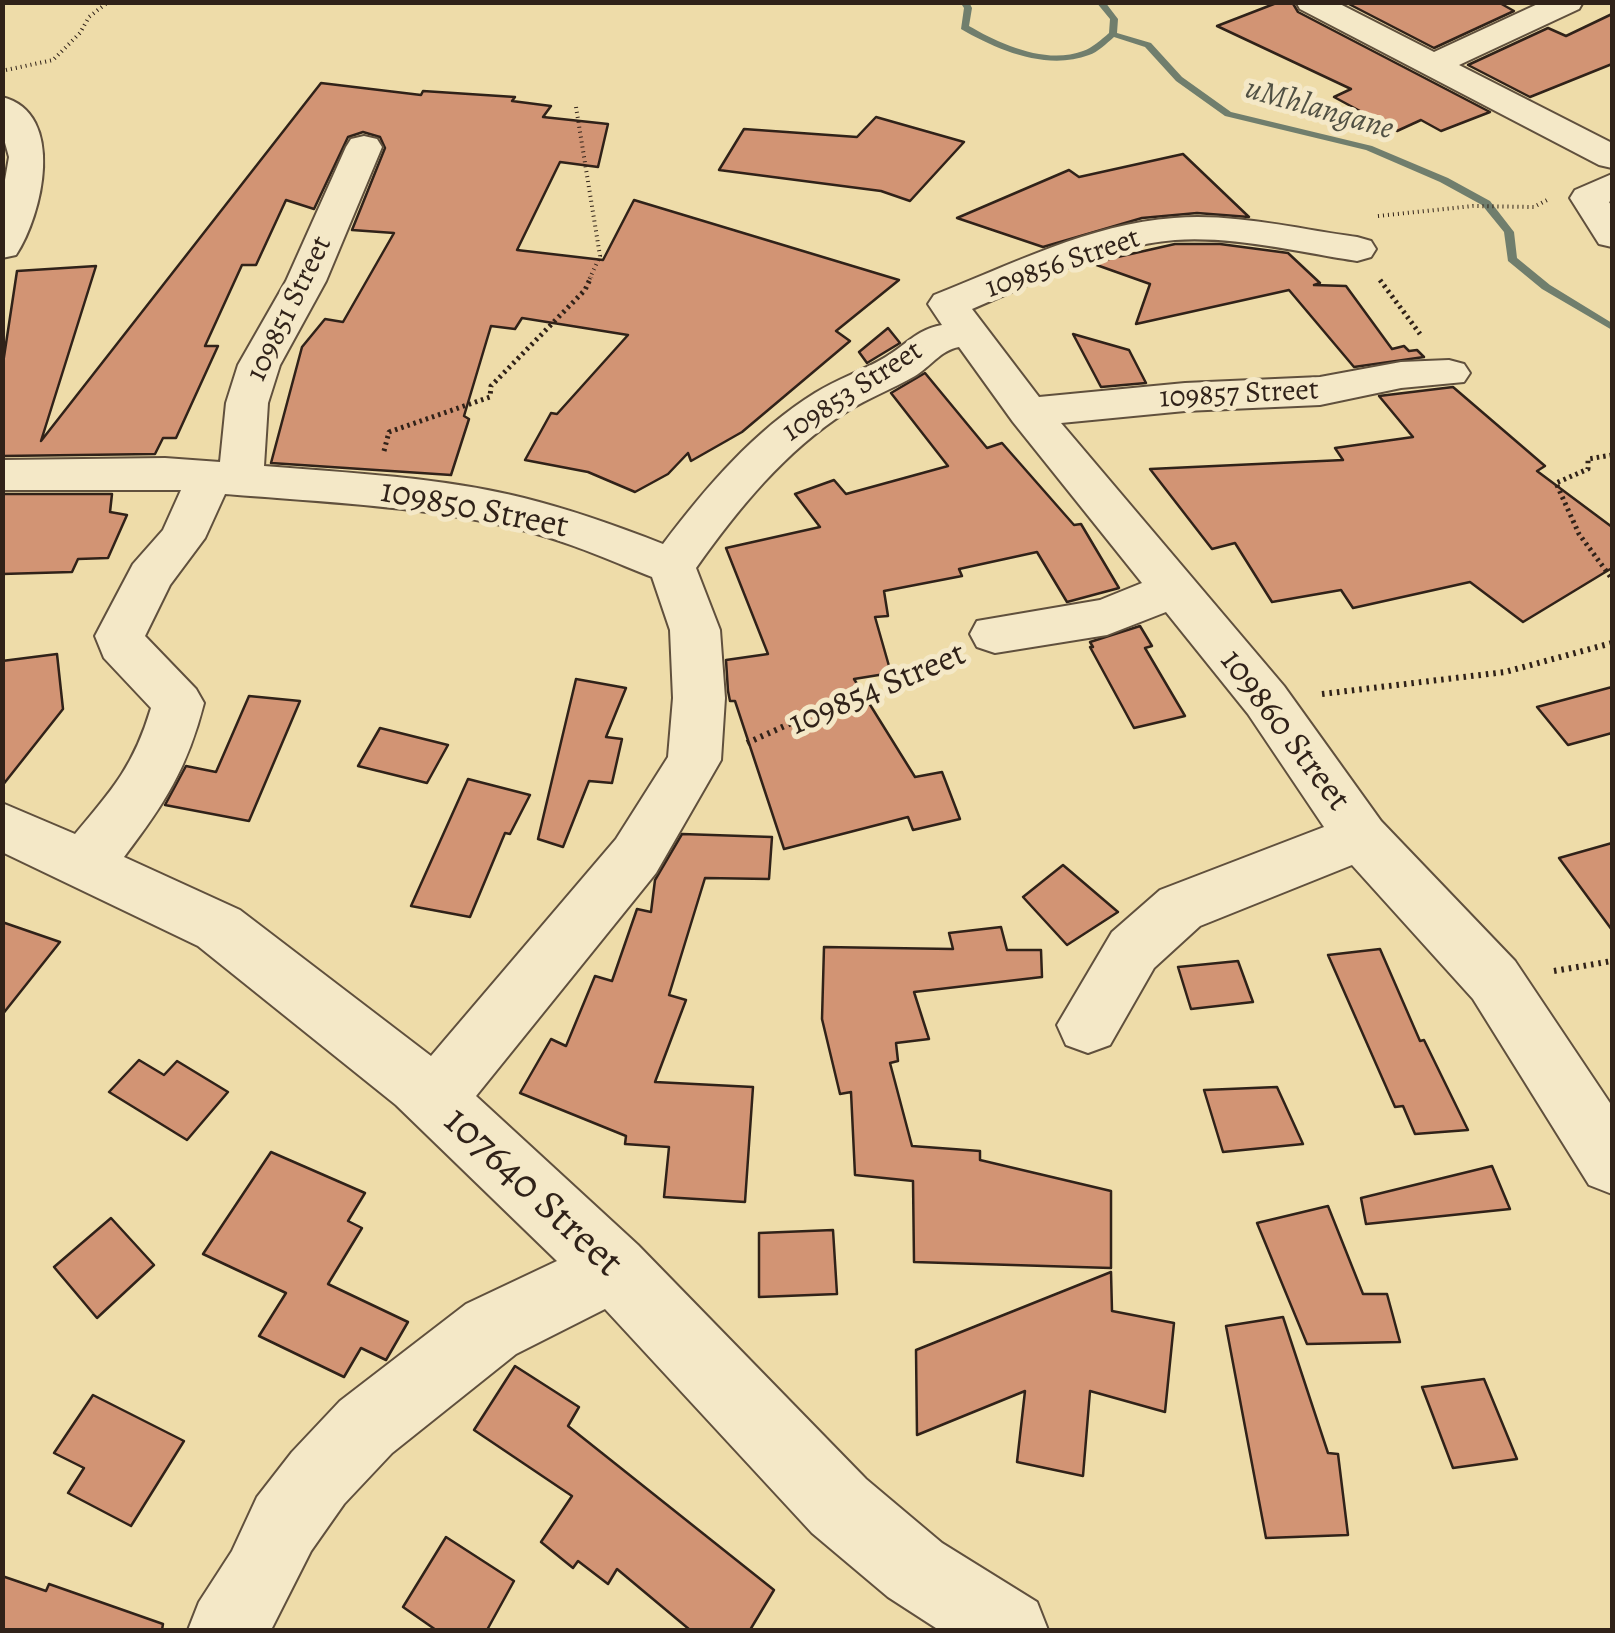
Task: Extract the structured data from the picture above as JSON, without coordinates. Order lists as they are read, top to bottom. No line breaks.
{"streets":{"street":["109856 Street","109851 Street","109853 Street","109857 Street","109850 Street","109854 Street","109860 Street","107640 Street"]},"crossings":[["109856 Street","109853 Street"],["109856 Street","109860 Street"],["109851 Street","109850 Street"],["109851 Street","107640 Street"],["109853 Street","109850 Street"],["109853 Street","109860 Street"],["109857 Street","109860 Street"],["109854 Street","109860 Street"]],"water":["uMhlangane"]}
